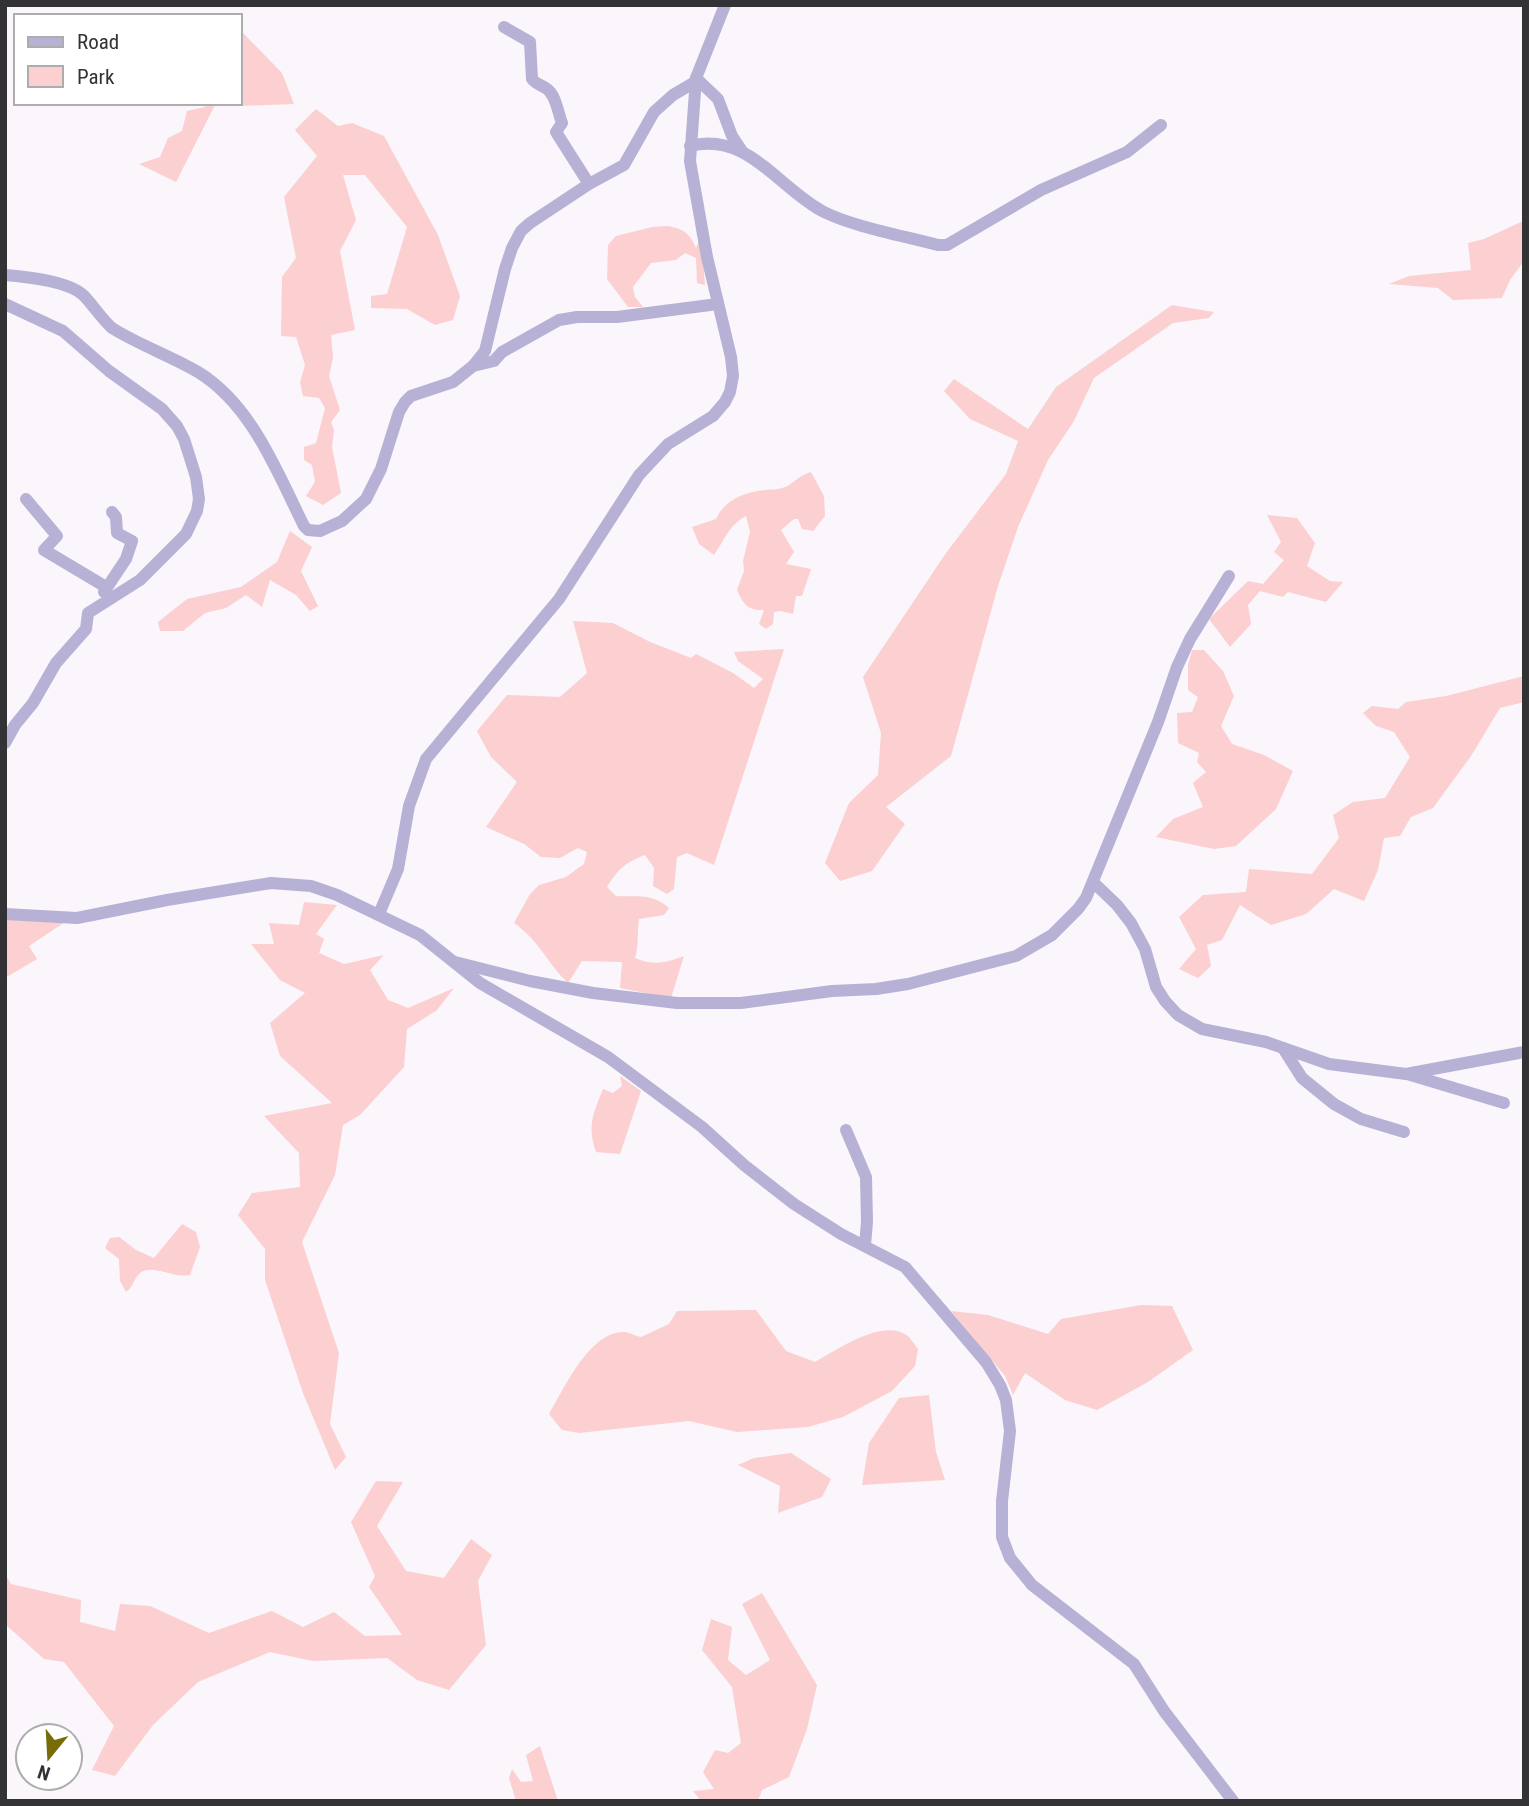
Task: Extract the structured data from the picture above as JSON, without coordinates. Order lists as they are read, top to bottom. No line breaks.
{"legend":["Road","Park"],"north":"bottom"}
